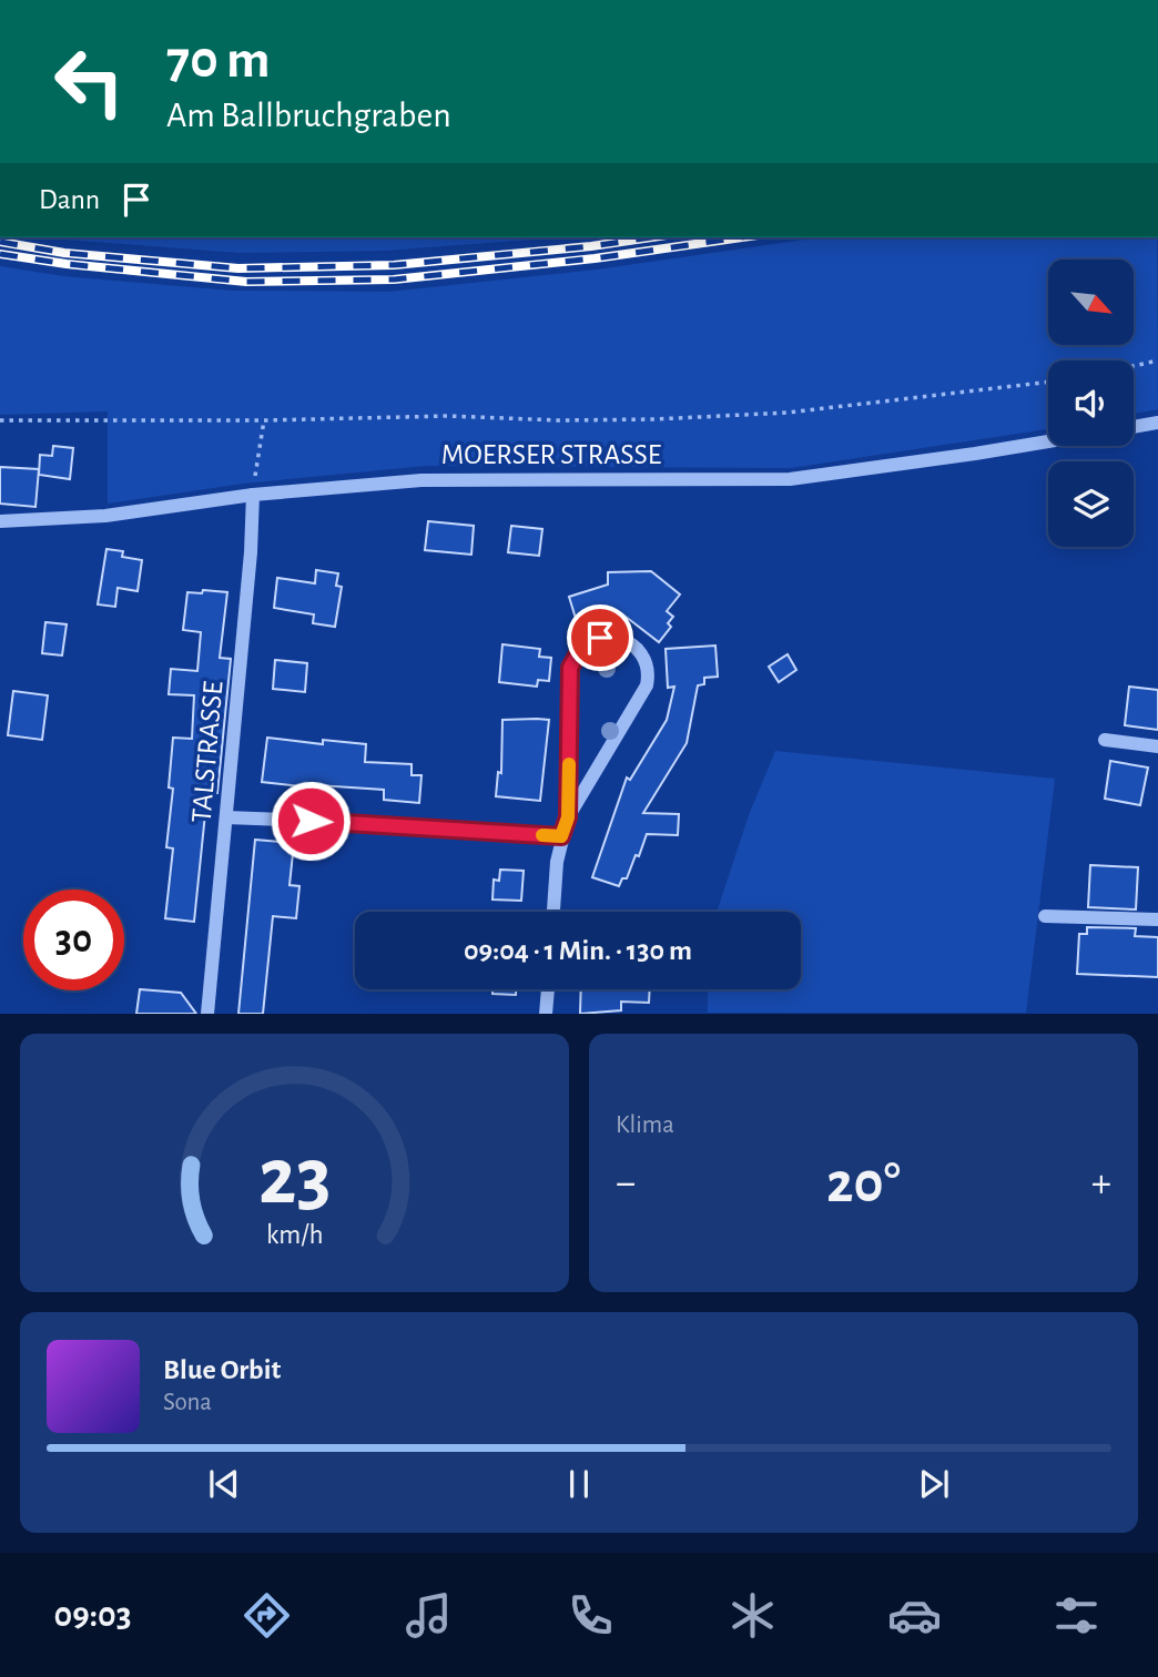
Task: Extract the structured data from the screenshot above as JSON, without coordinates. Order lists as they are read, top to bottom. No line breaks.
{"streets":{"street":["MOERSER STRASSE","TALSTRASSE"]},"crossings":[["MOERSER STRASSE","TALSTRASSE"]],"north":"bottom right","page":{"turn":["70 m","Am Ballbruchgraben"],"then":"Dann","limit":"30","trip":"09:04 · 1 Min. · 130 m","tile":"Klima","heat":["−","20°","+"],"song":["Blue Orbit","Sona"],"tabs":"09:03","gauge":["23","km/h"]}}
